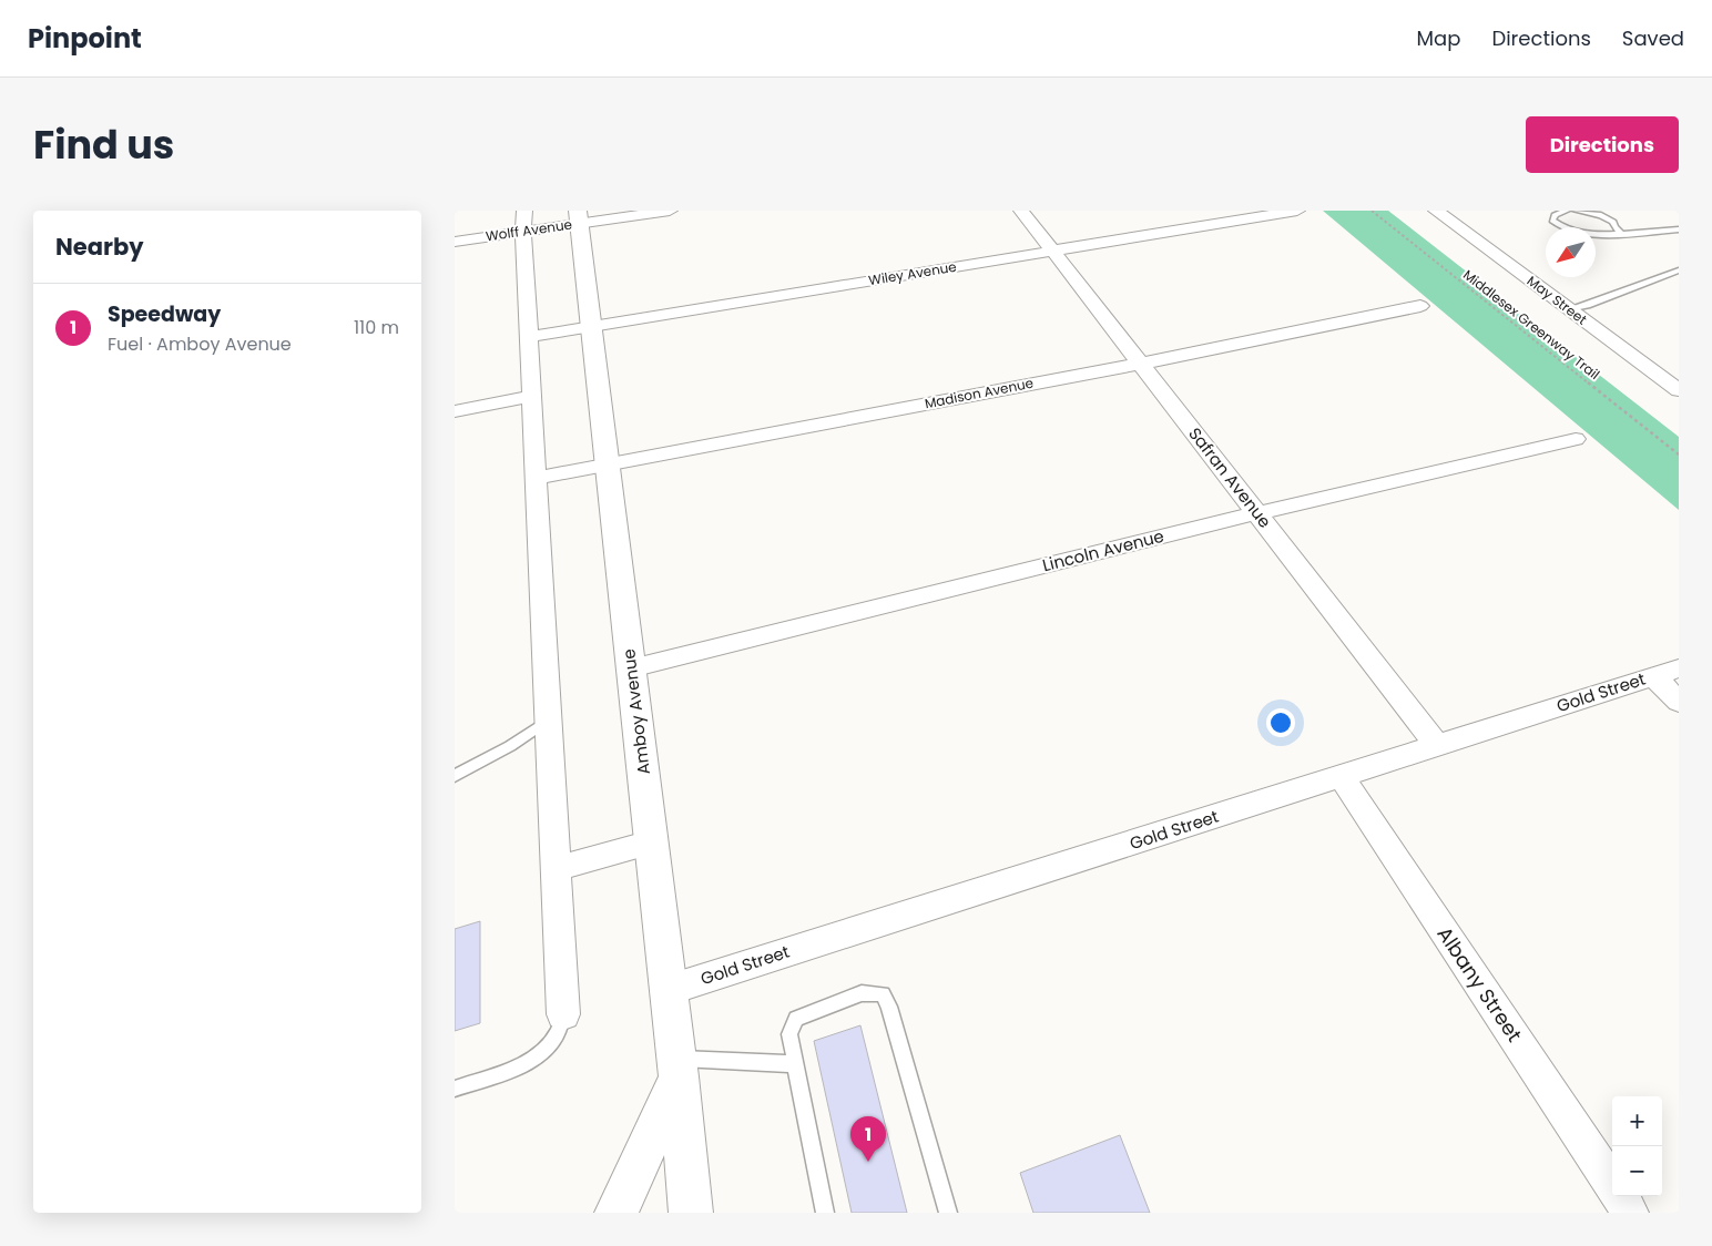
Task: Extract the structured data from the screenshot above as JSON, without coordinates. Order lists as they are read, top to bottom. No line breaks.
{"streets":{"street":["Wolff Avenue","Wiley Avenue","May Street","Madison Avenue","Safran Avenue","Lincoln Avenue","Gold Street","Amboy Avenue","Albany Street"],"path":["Middlesex Greenway Trail"]},"crossings":[["Wolff Avenue","Amboy Avenue"],["Wiley Avenue","Safran Avenue"],["Wiley Avenue","Amboy Avenue"],["Madison Avenue","Safran Avenue"],["Madison Avenue","Amboy Avenue"],["Safran Avenue","Lincoln Avenue"],["Safran Avenue","Gold Street"],["Lincoln Avenue","Amboy Avenue"],["Gold Street","Amboy Avenue"],["Gold Street","Albany Street"]],"north":"bottom left","page":{"header":"Pinpoint","nav":["Map","Directions","Saved"],"title":"Find us","buttons":"Directions","heading":"Nearby","list":[{"mark":"1","name":"Speedway","note":"Fuel · Amboy Avenue","value":"110 m"}],"map_buttons":["+","−"],"pins":"1"}}
